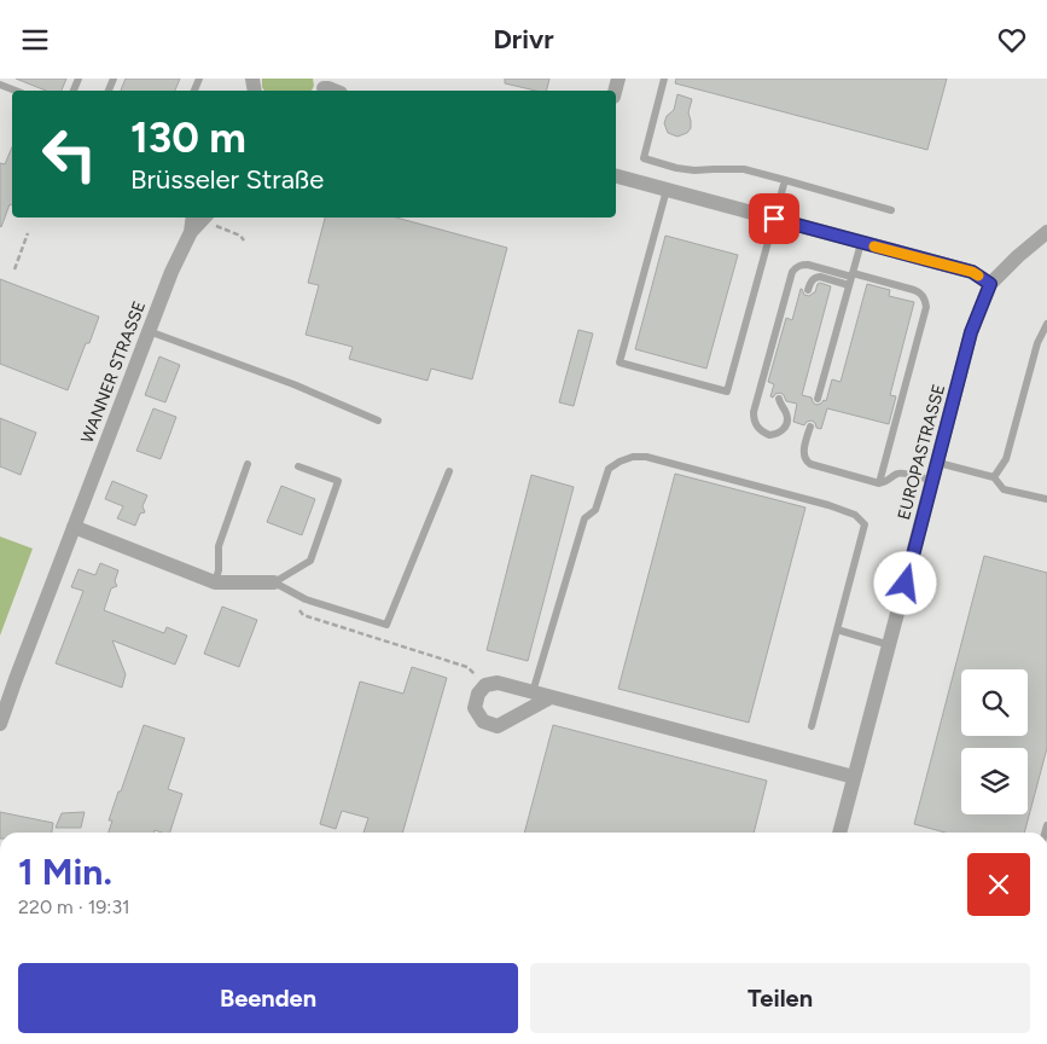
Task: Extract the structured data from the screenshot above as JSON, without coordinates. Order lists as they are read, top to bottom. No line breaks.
{"streets":{"street":["WANNER STRASSE","EUROPASTRASSE"]},"page":{"header":"Drivr","turn":["130 m","Brüsseler Straße"],"heading":["1 Min.","220 m · 19:31"],"buttons":["Beenden","Teilen"]}}
